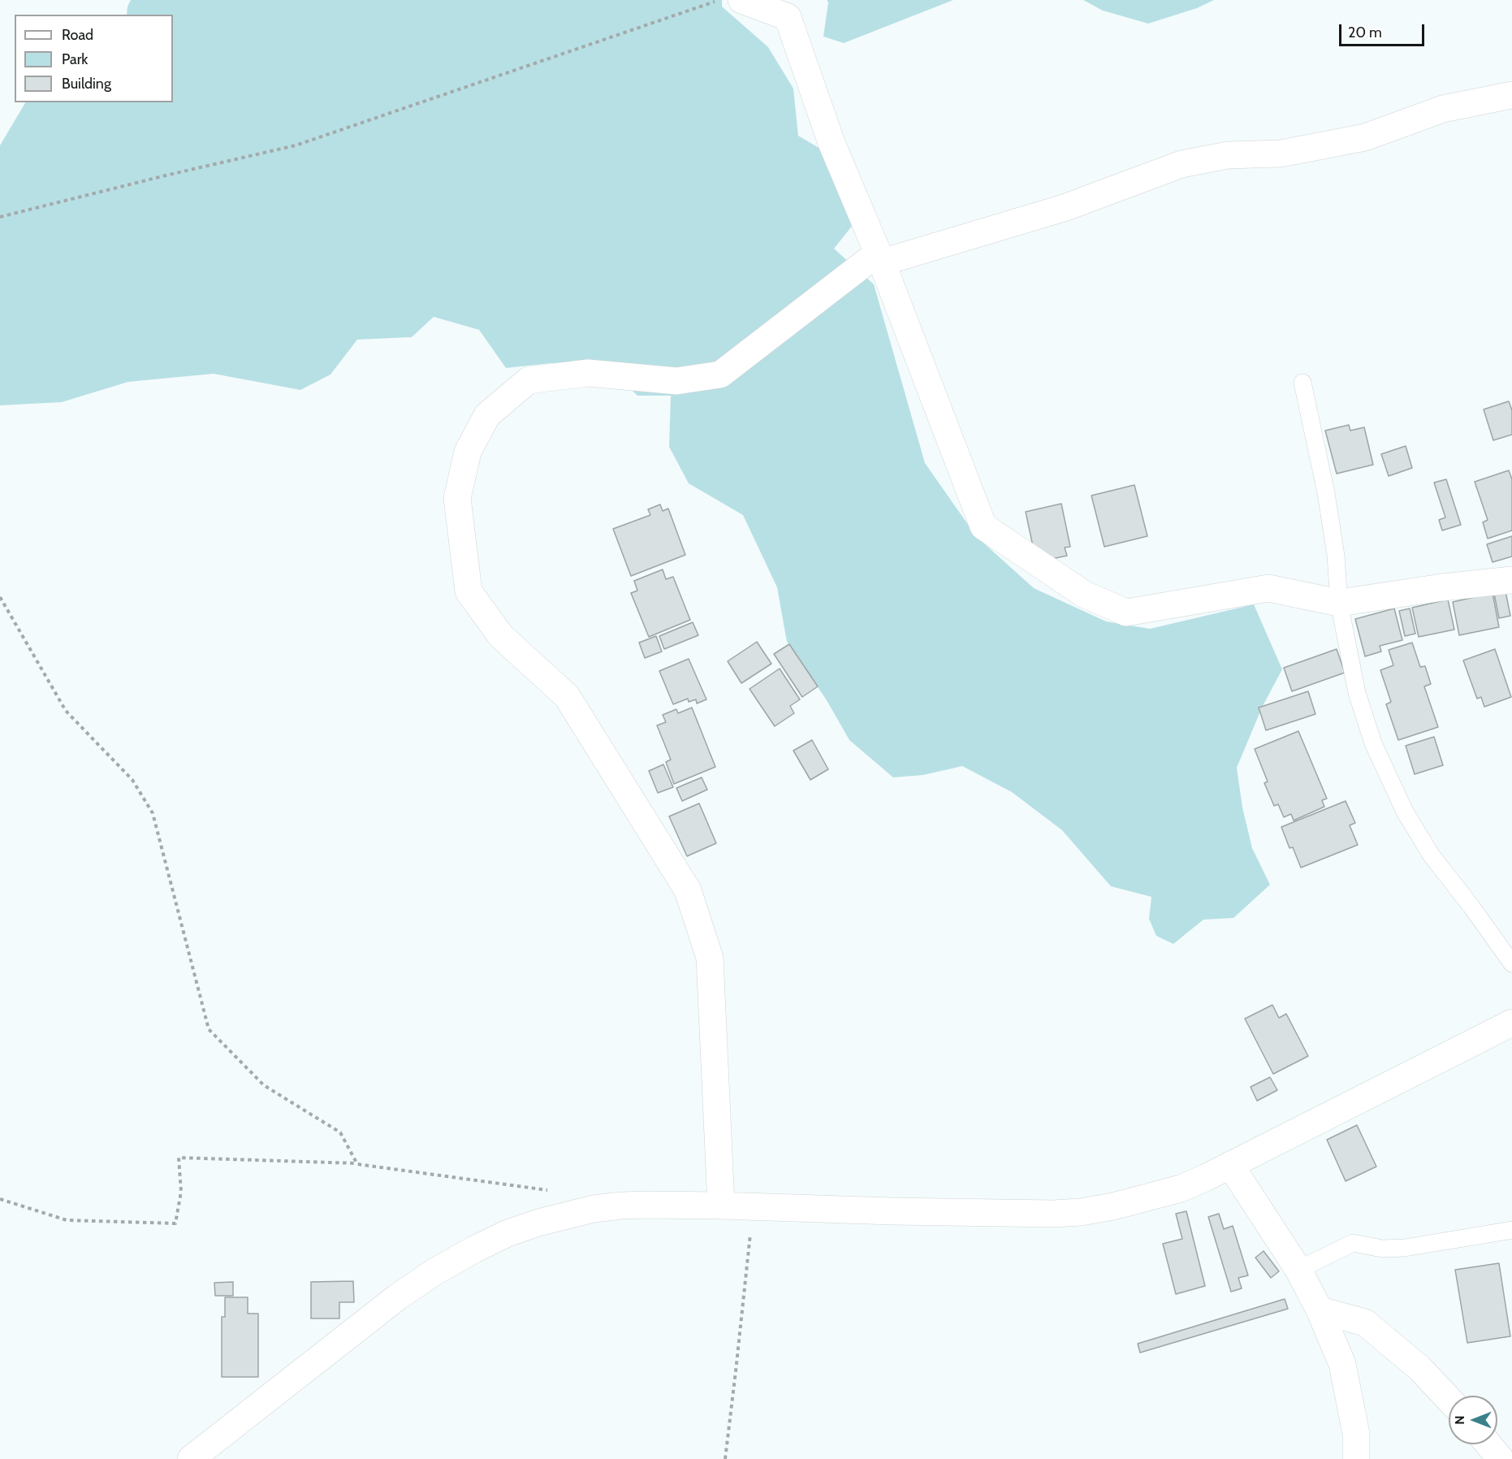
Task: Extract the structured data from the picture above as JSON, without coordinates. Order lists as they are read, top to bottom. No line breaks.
{"legend":["Road","Park","Building"],"scale_bar":"20 m","north":"left"}
